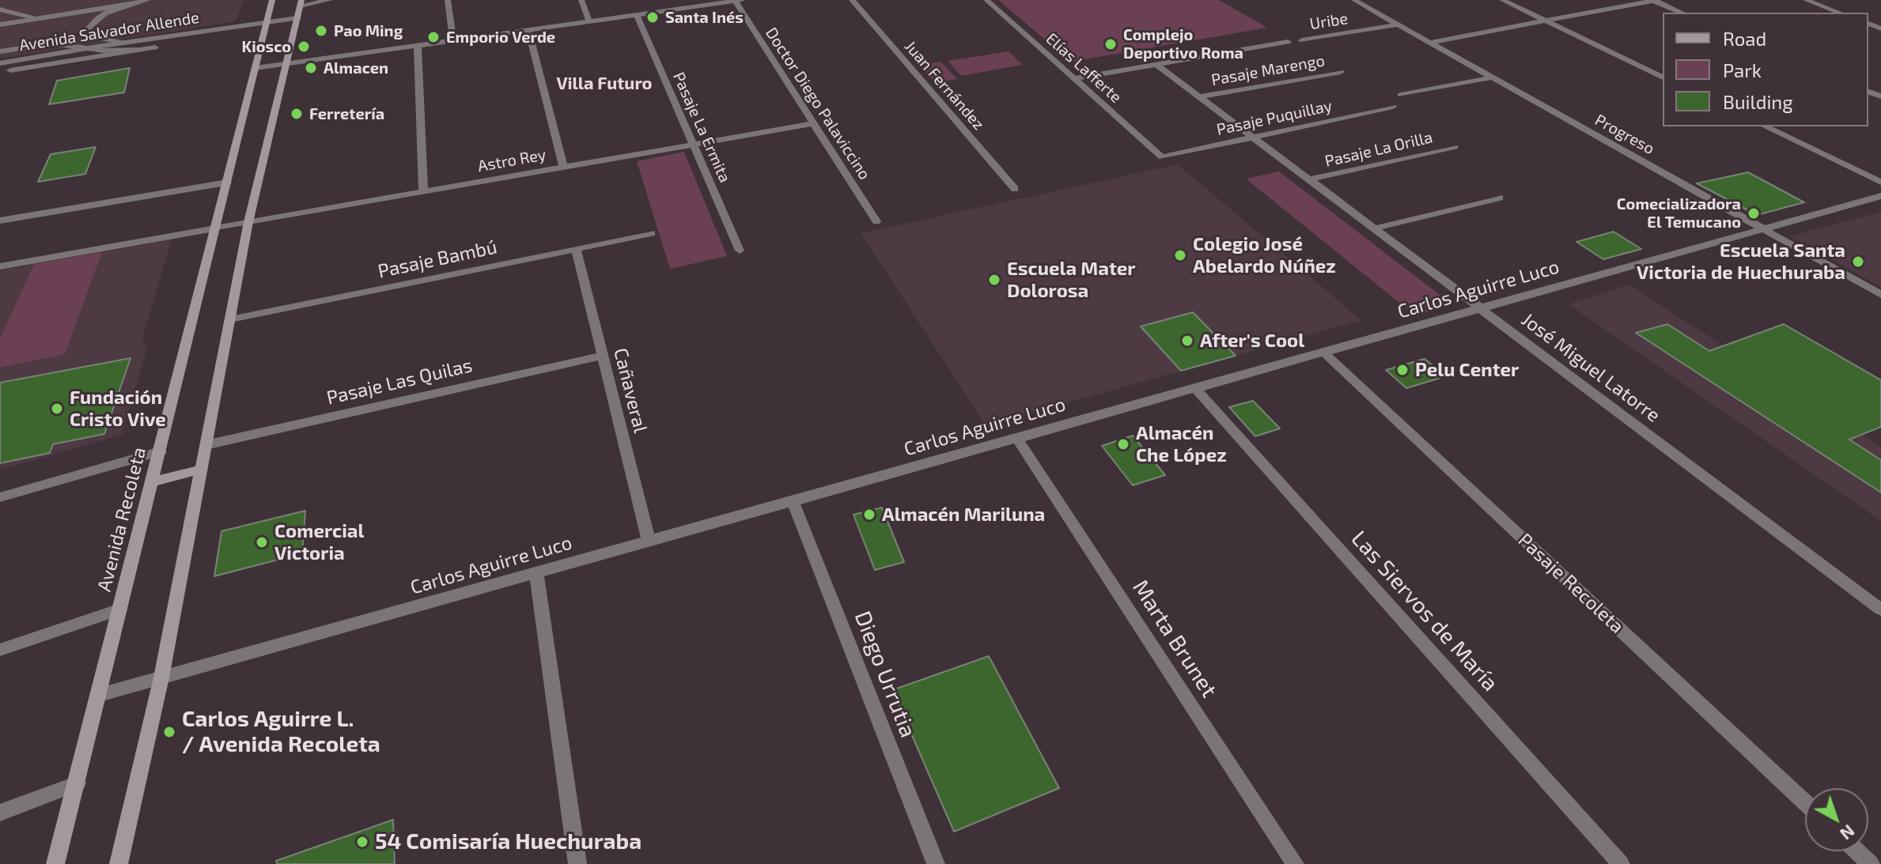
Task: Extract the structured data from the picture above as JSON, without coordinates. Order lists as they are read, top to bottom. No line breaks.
{"streets":{"main road":["Avenida Recoleta"],"street":["Uribe","Avenida Salvador Allende","Elías Lafferte","Pasaje Marengo","Juan Fernández","Doctor Diego Palaviccino","Pasaje Puquillay","Pasaje La Ermita","Progreso","Pasaje La Orilla","Astro Rey","Pasaje Bambú","Carlos Aguirre Luco","José Miguel Latorre","Pasaje Las Quilas","Cañaveral","Pasaje Recoleta","Las Siervos de María","Marta Brunet","Diego Urrutia"]},"crossings":[["Uribe","Progreso"],["Avenida Salvador Allende","Avenida Recoleta"],["Elías Lafferte","Pasaje Puquillay"],["Pasaje Marengo","José Miguel Latorre"],["Doctor Diego Palaviccino","Astro Rey"],["Pasaje Puquillay","José Miguel Latorre"],["Pasaje La Ermita","Astro Rey"],["Progreso","Carlos Aguirre Luco"],["Pasaje La Orilla","José Miguel Latorre"],["Astro Rey","Avenida Recoleta"],["Pasaje Bambú","Cañaveral"],["Carlos Aguirre Luco","José Miguel Latorre"],["Carlos Aguirre Luco","Cañaveral"],["Carlos Aguirre Luco","Avenida Recoleta"],["Carlos Aguirre Luco","Pasaje Recoleta"],["Carlos Aguirre Luco","Las Siervos de María"],["Carlos Aguirre Luco","Marta Brunet"],["Carlos Aguirre Luco","Diego Urrutia"],["Pasaje Las Quilas","Cañaveral"]],"districts":["Villa Futuro"],"places":["Santa Inés","Pao Ming","Emporio Verde","Complejo Deportivo Roma","Kiosco","Almacen","Ferretería","Comecializadora El Temucano","Colegio José Abelardo Núñez","Escuela Santa Victoria de Huechuraba","Escuela Mater Dolorosa","After's Cool","Pelu Center","Fundación Cristo Vive","Almacén Che López","Almacén Mariluna","Comercial Victoria","Carlos Aguirre L. / Avenida Recoleta","54 Comisaría Huechuraba"],"legend":["Road","Park","Building"],"north":"bottom right"}
